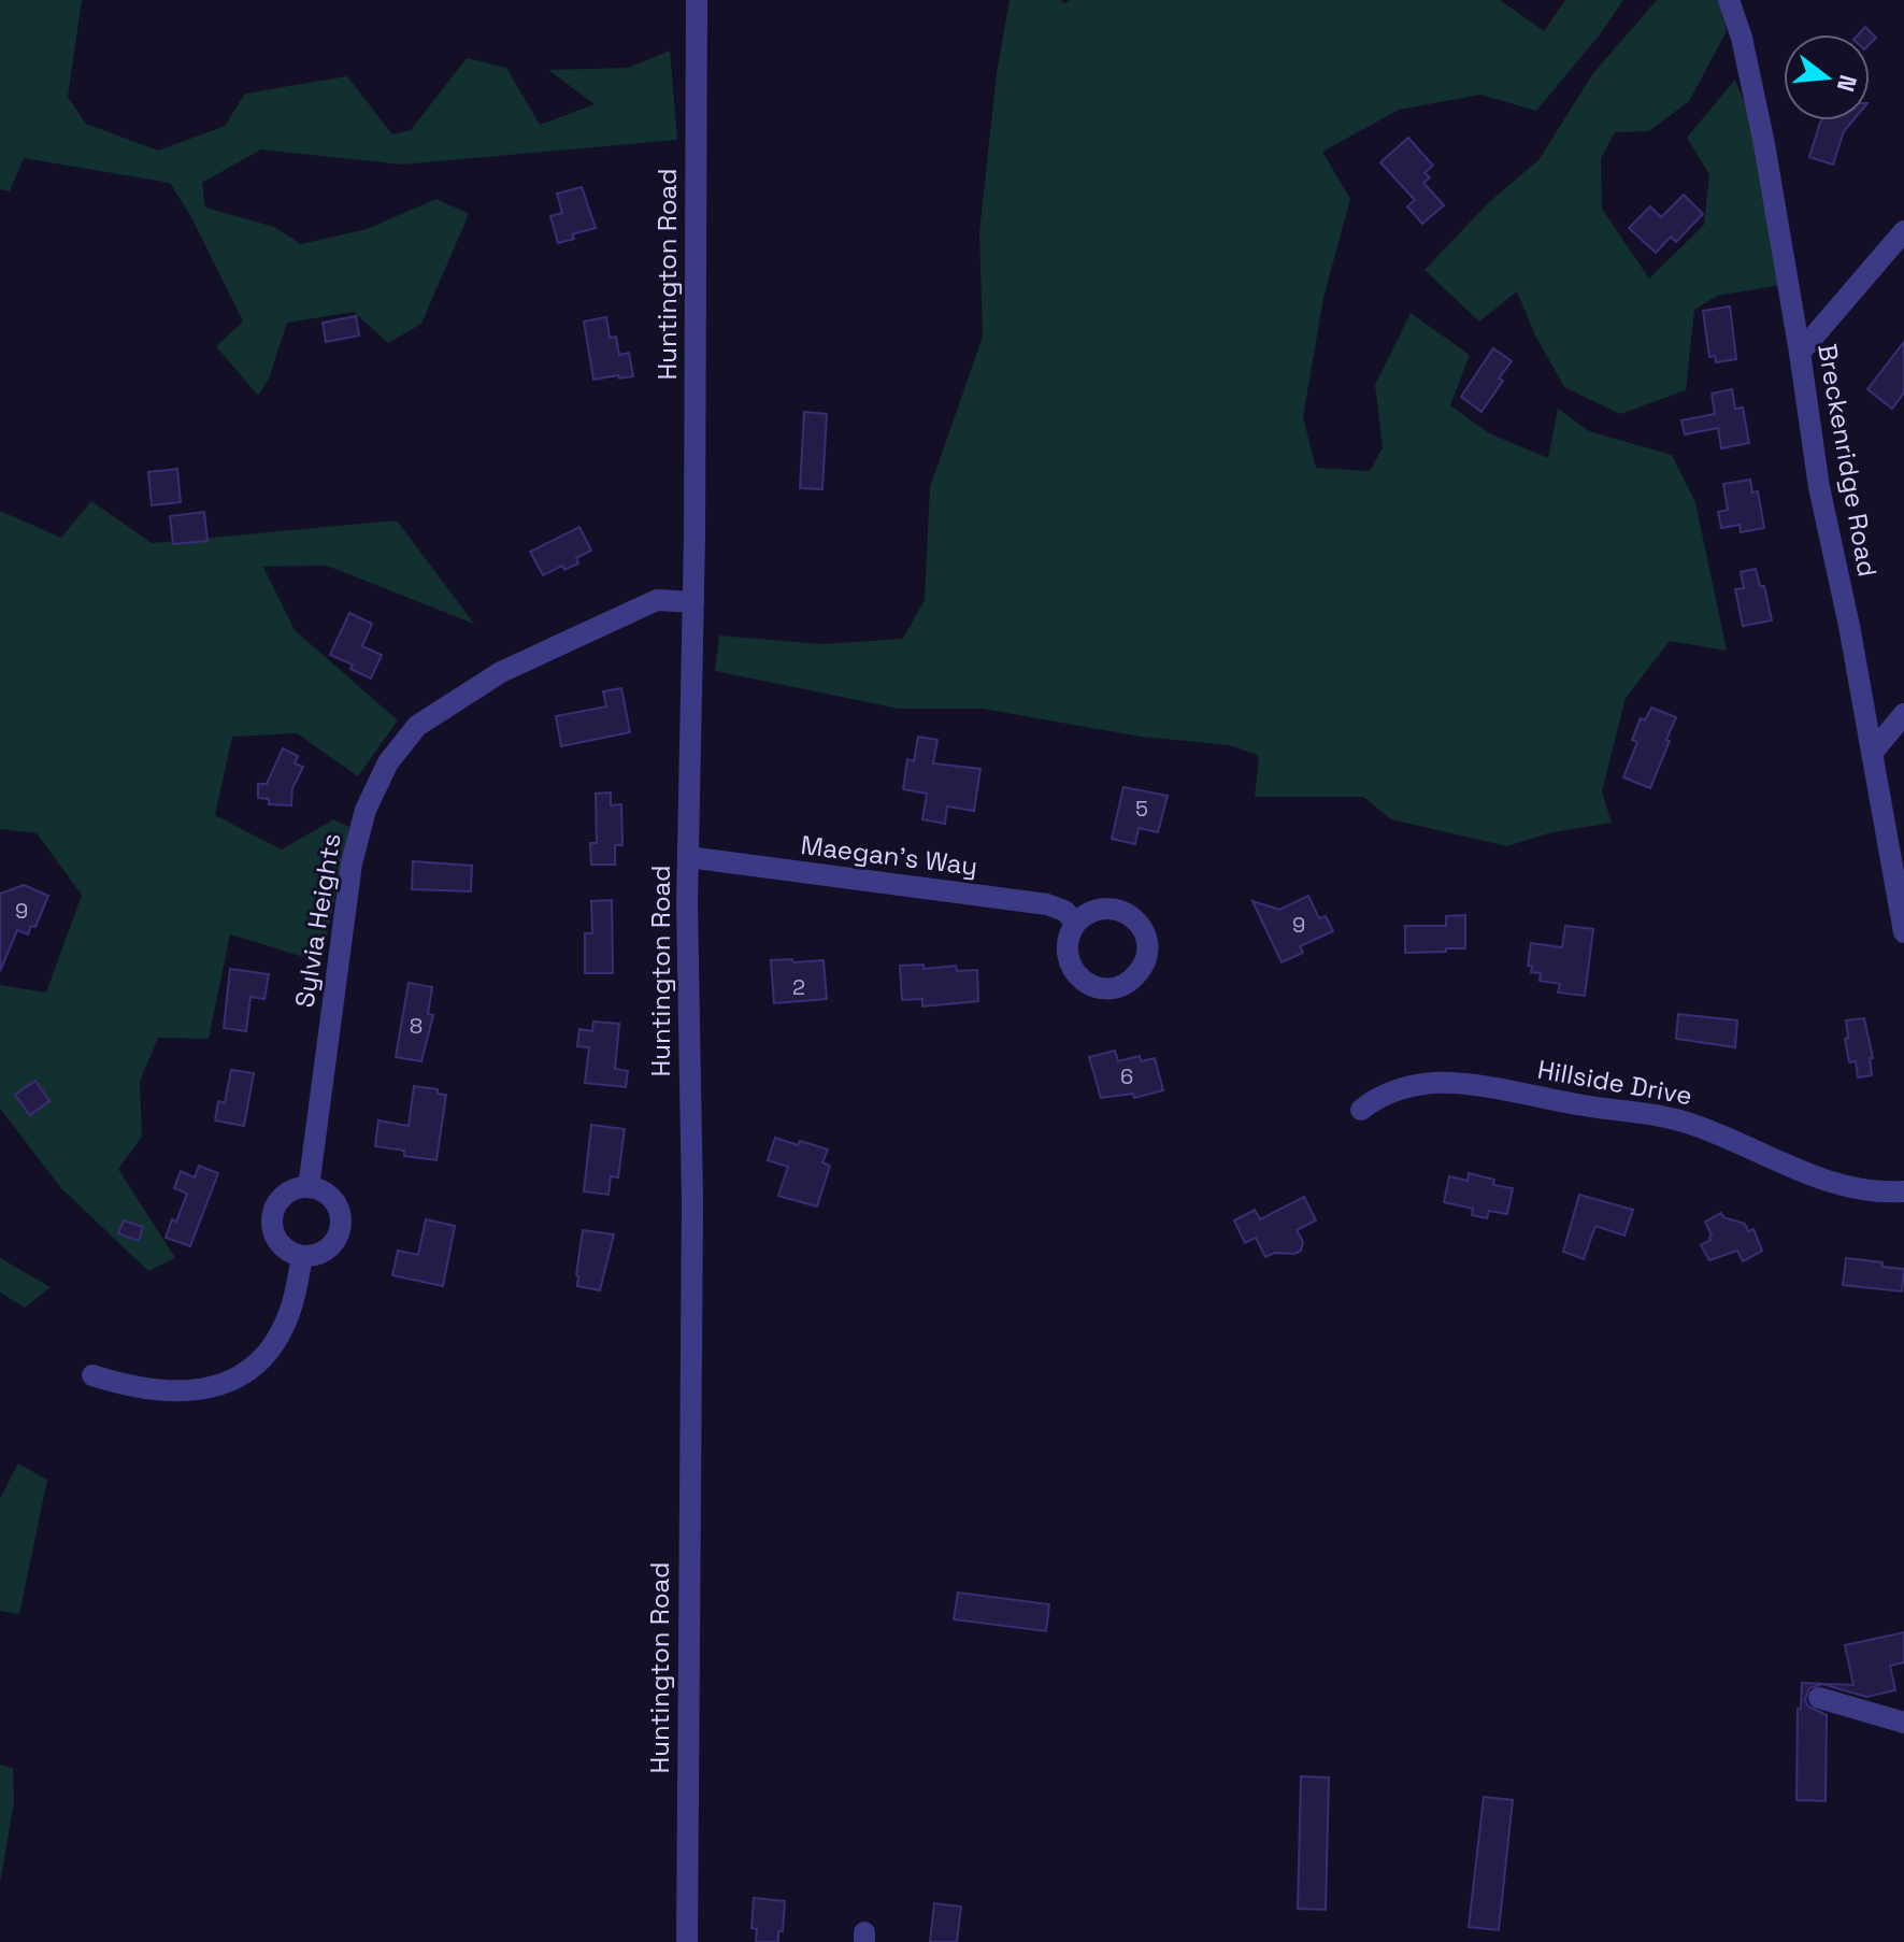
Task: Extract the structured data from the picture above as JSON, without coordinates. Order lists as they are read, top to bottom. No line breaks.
{"streets":{"street":["Huntington Road","Breckenridge Road","Maegan's Way","Sylvia Heights","Hillside Drive"]},"crossings":[["Huntington Road","Maegan's Way"],["Huntington Road","Sylvia Heights"]],"house_numbers":["5","9","9","2","8","6"],"north":"right"}
